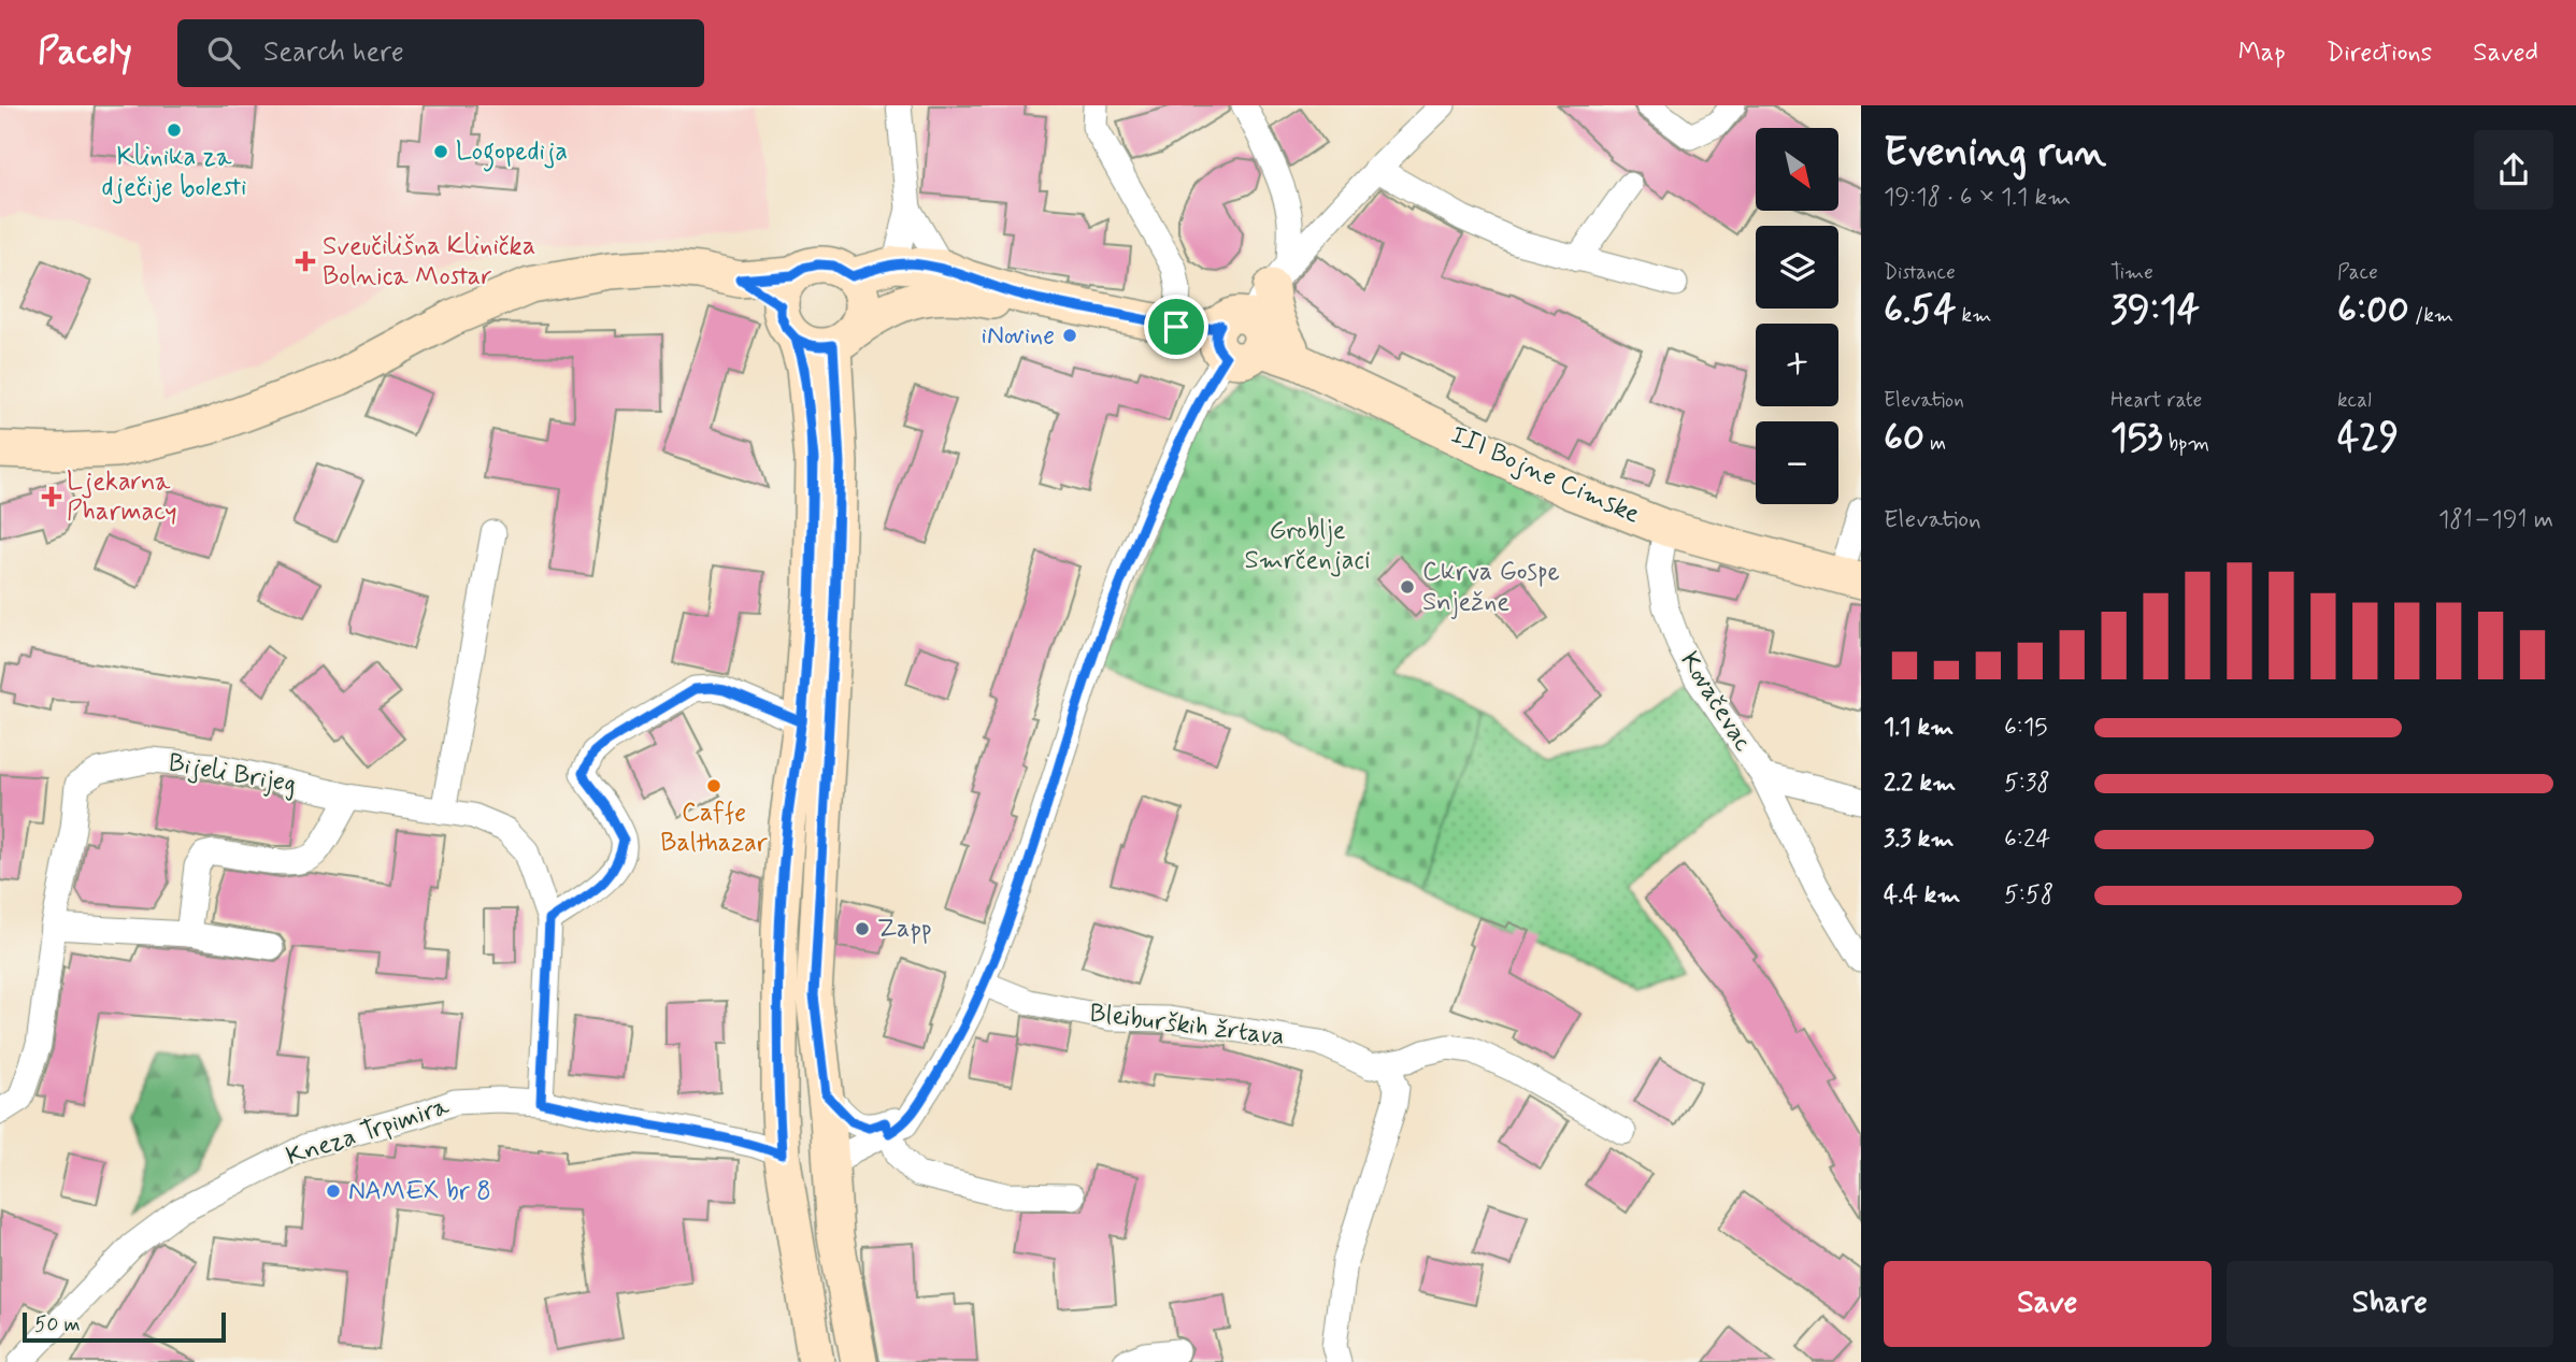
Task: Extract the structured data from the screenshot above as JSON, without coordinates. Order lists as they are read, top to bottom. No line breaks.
{"streets":{"street":["III Bojne Cimske","Kovačevac","Bijeli Brijeg","Bleiburških žrtava","Kneza Trpimira"]},"crossings":[["III Bojne Cimske","Kovačevac"],["Bijeli Brijeg","Kneza Trpimira"]],"parks":["Groblje Smrčenjaci"],"places":{"other":["Klinika za dječije bolesti","Logopedija","iNovine","Ckrva Gospe Snježne","Caffe Balthazar","Zapp","NAMEX br 8"],"health":["Sveučilišna Klinička Bolnica Mostar","Ljekarna Pharmacy"]},"scale_bar":"50 m","north":"bottom right","page":{"header":"Pacely","search":"Search here","nav":["Map","Directions","Saved"],"heading":["Evening run","19:18 · 6 × 1.1 km"],"map_buttons":["+","−"],"stats":[["Distance","6.54 km"],["Time","39:14"],["Pace","6:00 /km"],["Elevation","60 m"],["Heart rate","153 bpm"],["kcal","429"]],"chart":["Elevation","181–191 m"],"list":[{"name":"1.1 km","note":"6:15"},{"name":"2.2 km","note":"5:38"},{"name":"3.3 km","note":"6:24"},{"name":"4.4 km","note":"5:58"}],"buttons":["Save","Share"],"scale":"50 m"}}
